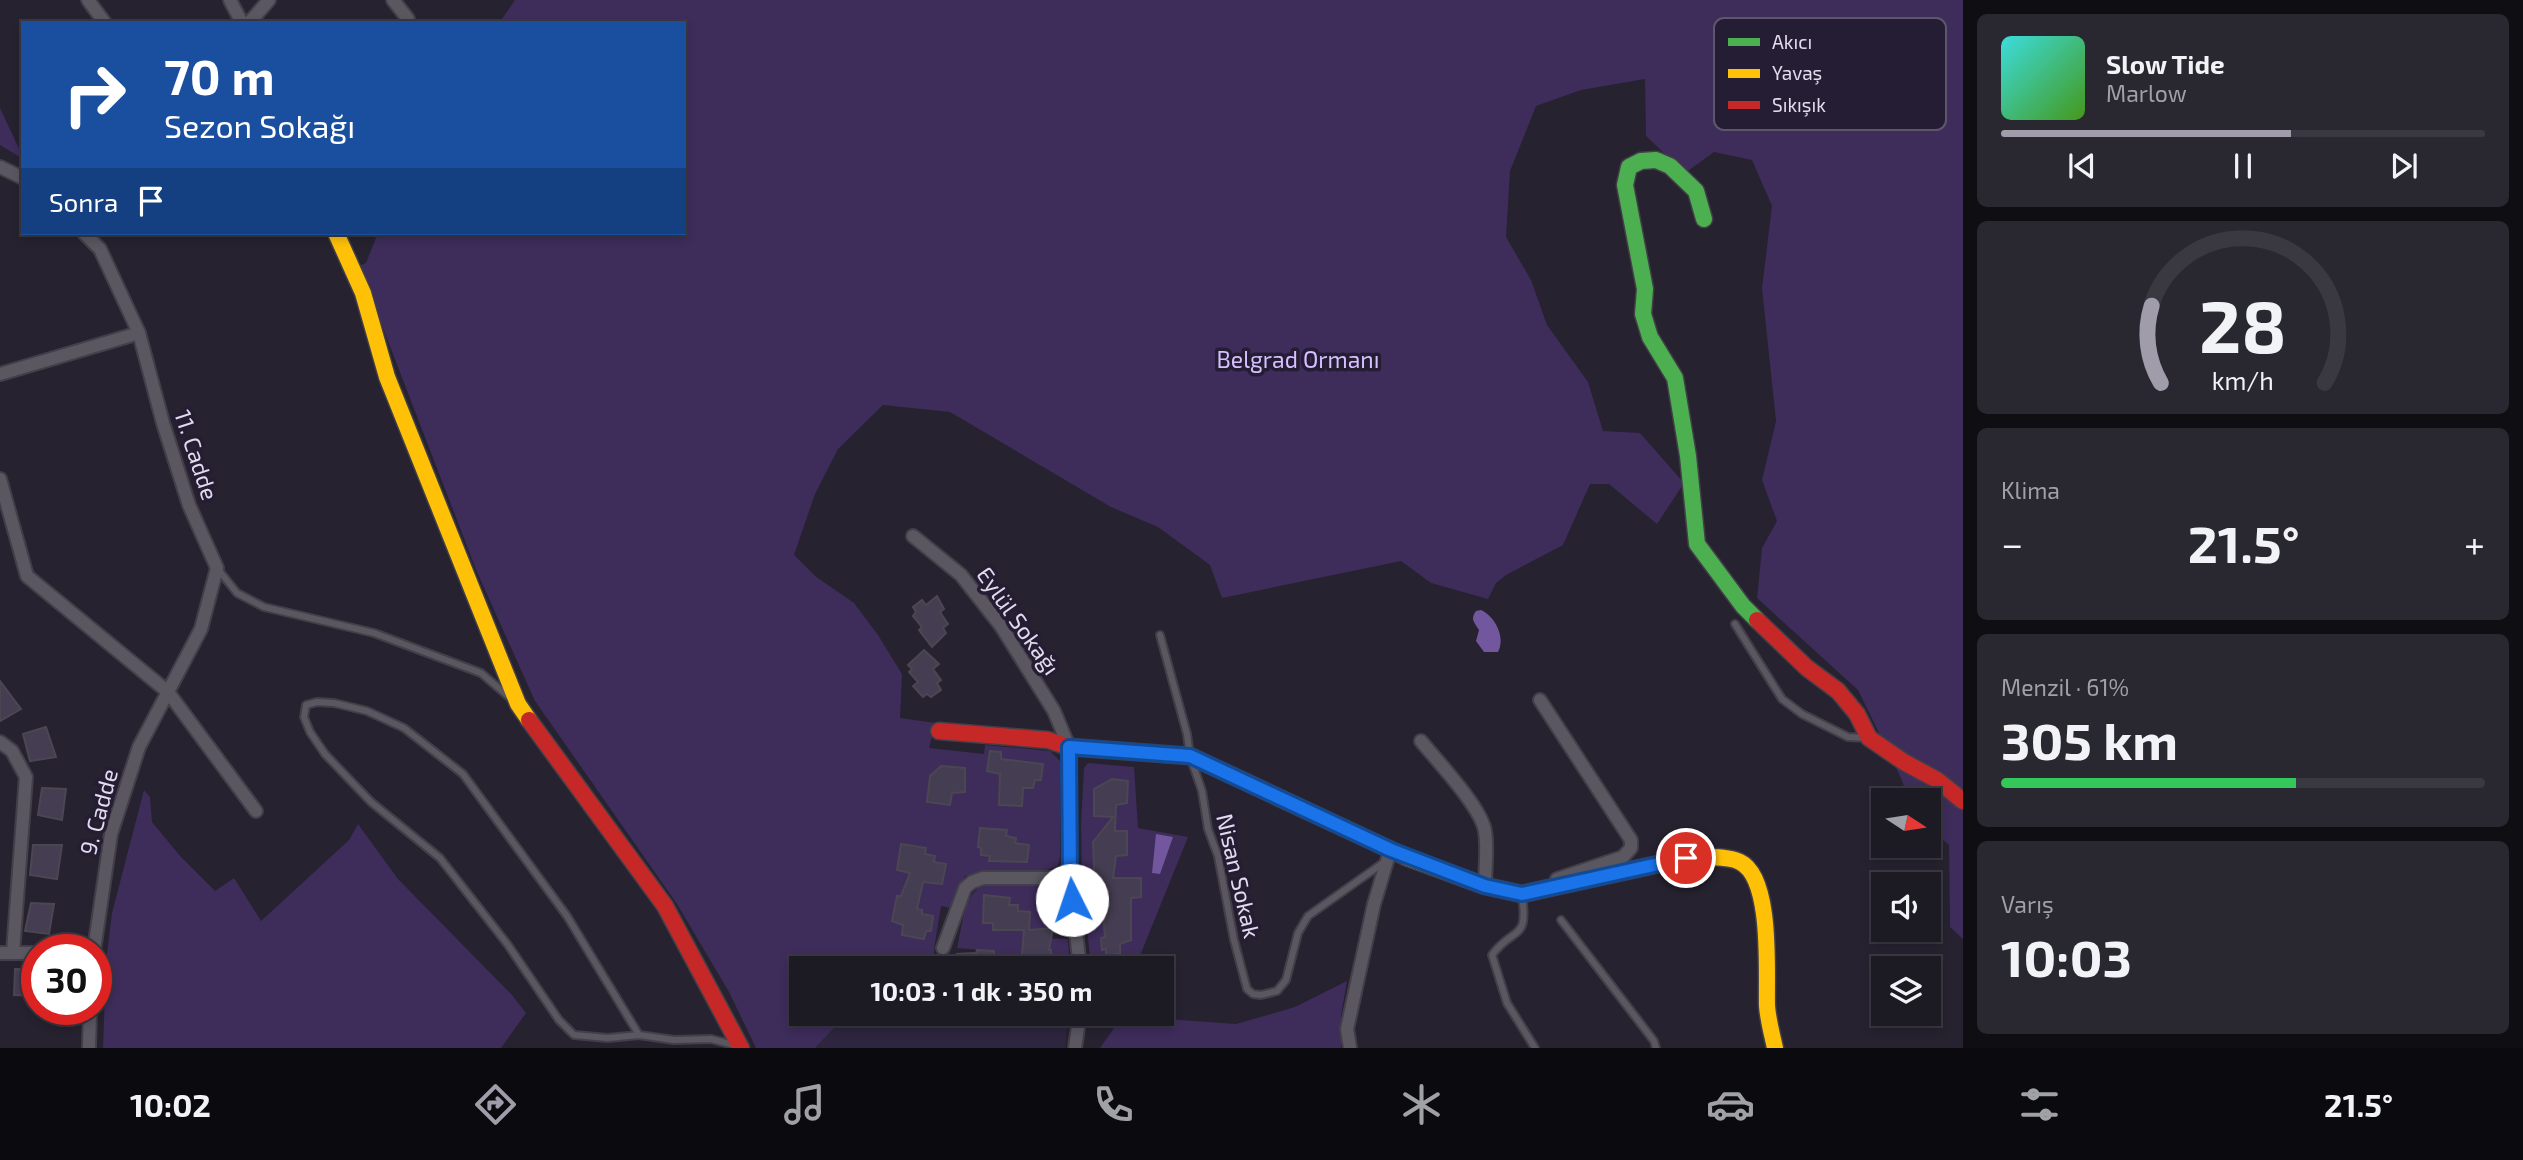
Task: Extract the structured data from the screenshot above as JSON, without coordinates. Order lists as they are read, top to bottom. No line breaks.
{"streets":{"street":["11. Cadde","Eylül Sokağı","9. Cadde"],"lane":["Nisan Sokak"]},"parks":["Belgrad Ormanı"],"legend":["Akıcı","Yavaş","Sıkışık"],"north":"right","page":{"turn":["70 m","Sezon Sokağı"],"song":["Slow Tide","Marlow"],"then":"Sonra","tile":["Klima",["Menzil · 61%","305 km"],["Varış","10:03"]],"heat":["−","21.5°","+"],"limit":"30","trip":"10:03 · 1 dk · 350 m","tabs":["10:02","21.5°"],"gauge":["28","km/h"]}}
